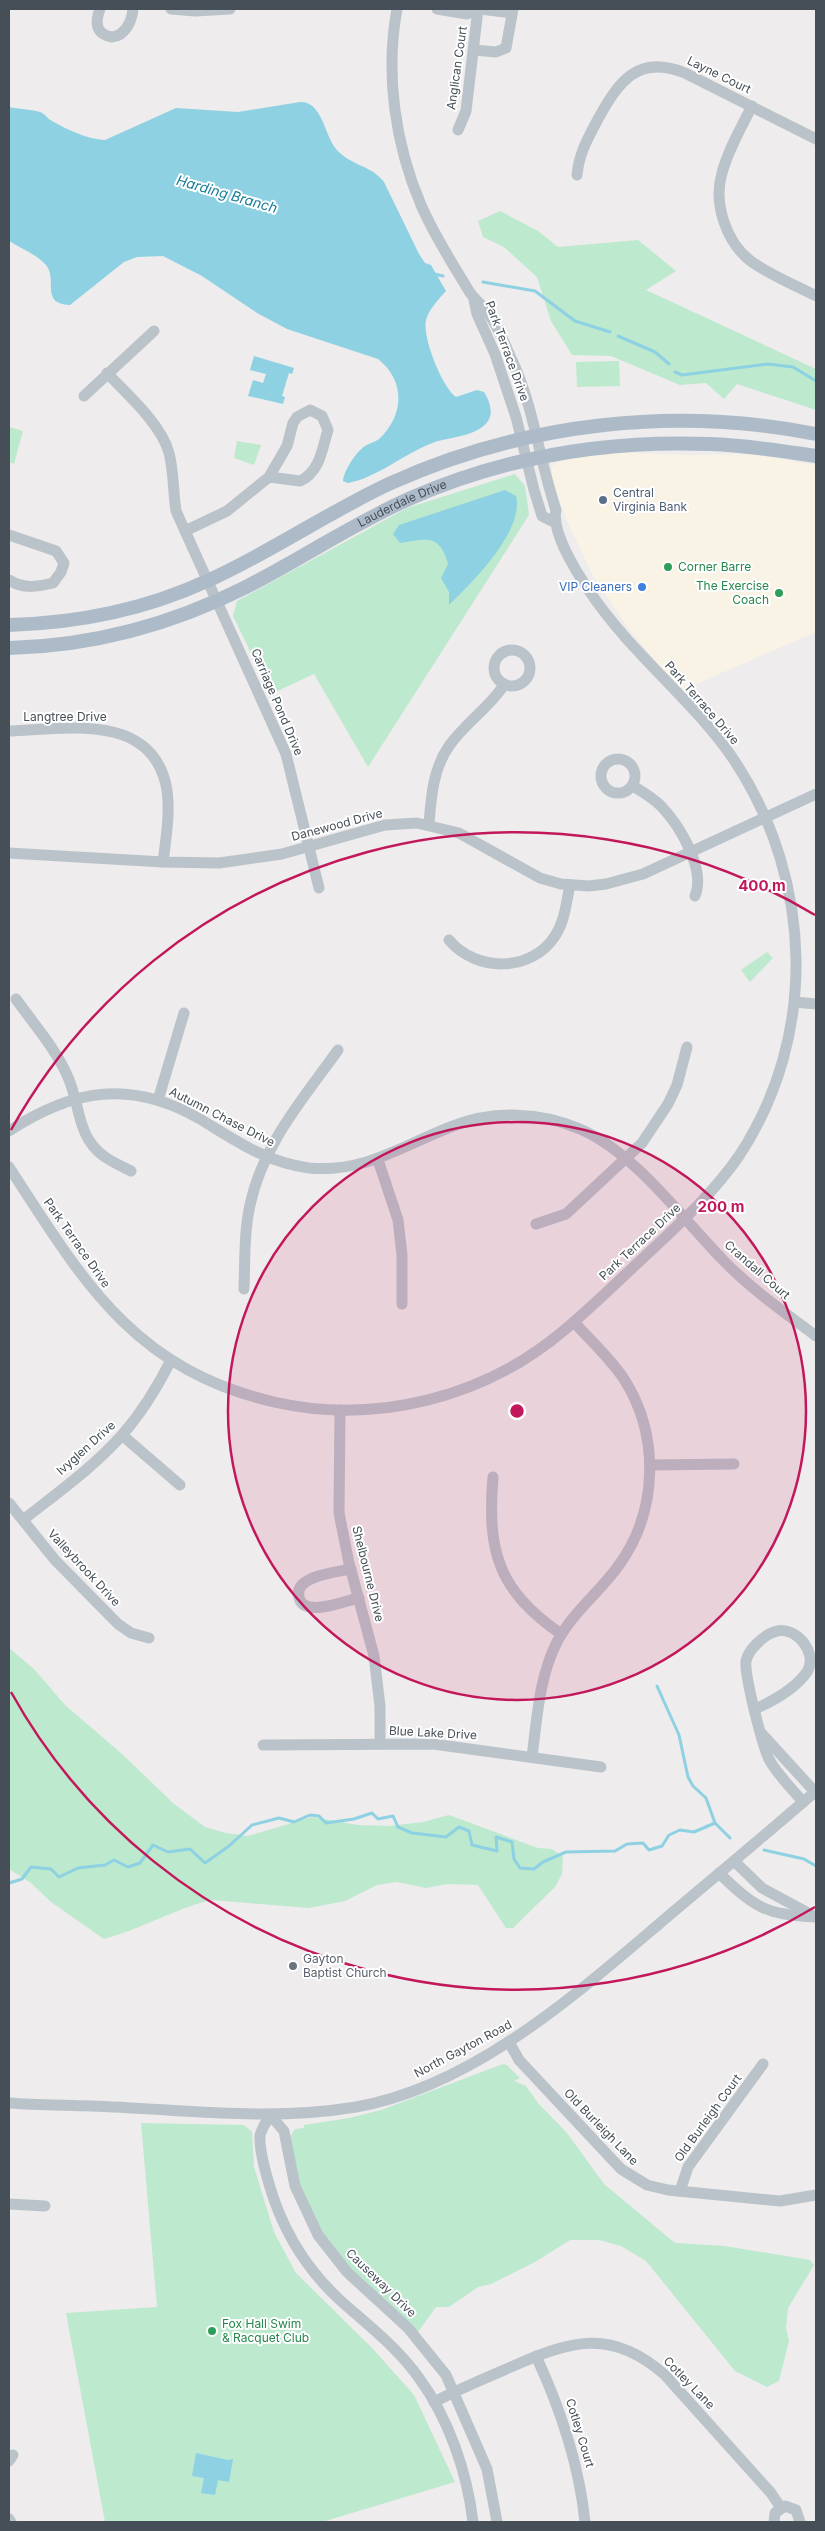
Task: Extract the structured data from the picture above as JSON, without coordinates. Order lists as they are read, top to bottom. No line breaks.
{"streets":{"main road":["Lauderdale Drive"],"street":["Anglican Court","Layne Court","Park Terrace Drive","Carriage Pond Drive","Langtree Drive","Danewood Drive","Autumn Chase Drive","Crandall Court","Ivyglen Drive","Valleybrook Drive","Shelbourne Drive","Blue Lake Drive","North Gayton Road","Old Burleigh Court","Old Burleigh Lane","Causeway Drive","Cotley Lane","Cotley Court"]},"crossings":[["Park Terrace Drive","Lauderdale Drive"],["Park Terrace Drive","Danewood Drive"],["Park Terrace Drive","Autumn Chase Drive"],["Park Terrace Drive","Crandall Court"],["Park Terrace Drive","Ivyglen Drive"],["Park Terrace Drive","Shelbourne Drive"],["Lauderdale Drive","Carriage Pond Drive"],["Carriage Pond Drive","Danewood Drive"],["Langtree Drive","Danewood Drive"],["Autumn Chase Drive","Crandall Court"],["Ivyglen Drive","Valleybrook Drive"],["Shelbourne Drive","Blue Lake Drive"],["North Gayton Road","Old Burleigh Lane"],["North Gayton Road","Causeway Drive"],["Old Burleigh Court","Old Burleigh Lane"],["Causeway Drive","Cotley Lane"],["Cotley Lane","Cotley Court"]],"water":["Harding Branch"],"places":["Central Virginia Bank","Corner Barre","VIP Cleaners","The Exercise Coach","Gayton Baptist Church","Fox Hall Swim & Racquet Club"],"rings":["400 m","200 m"]}
